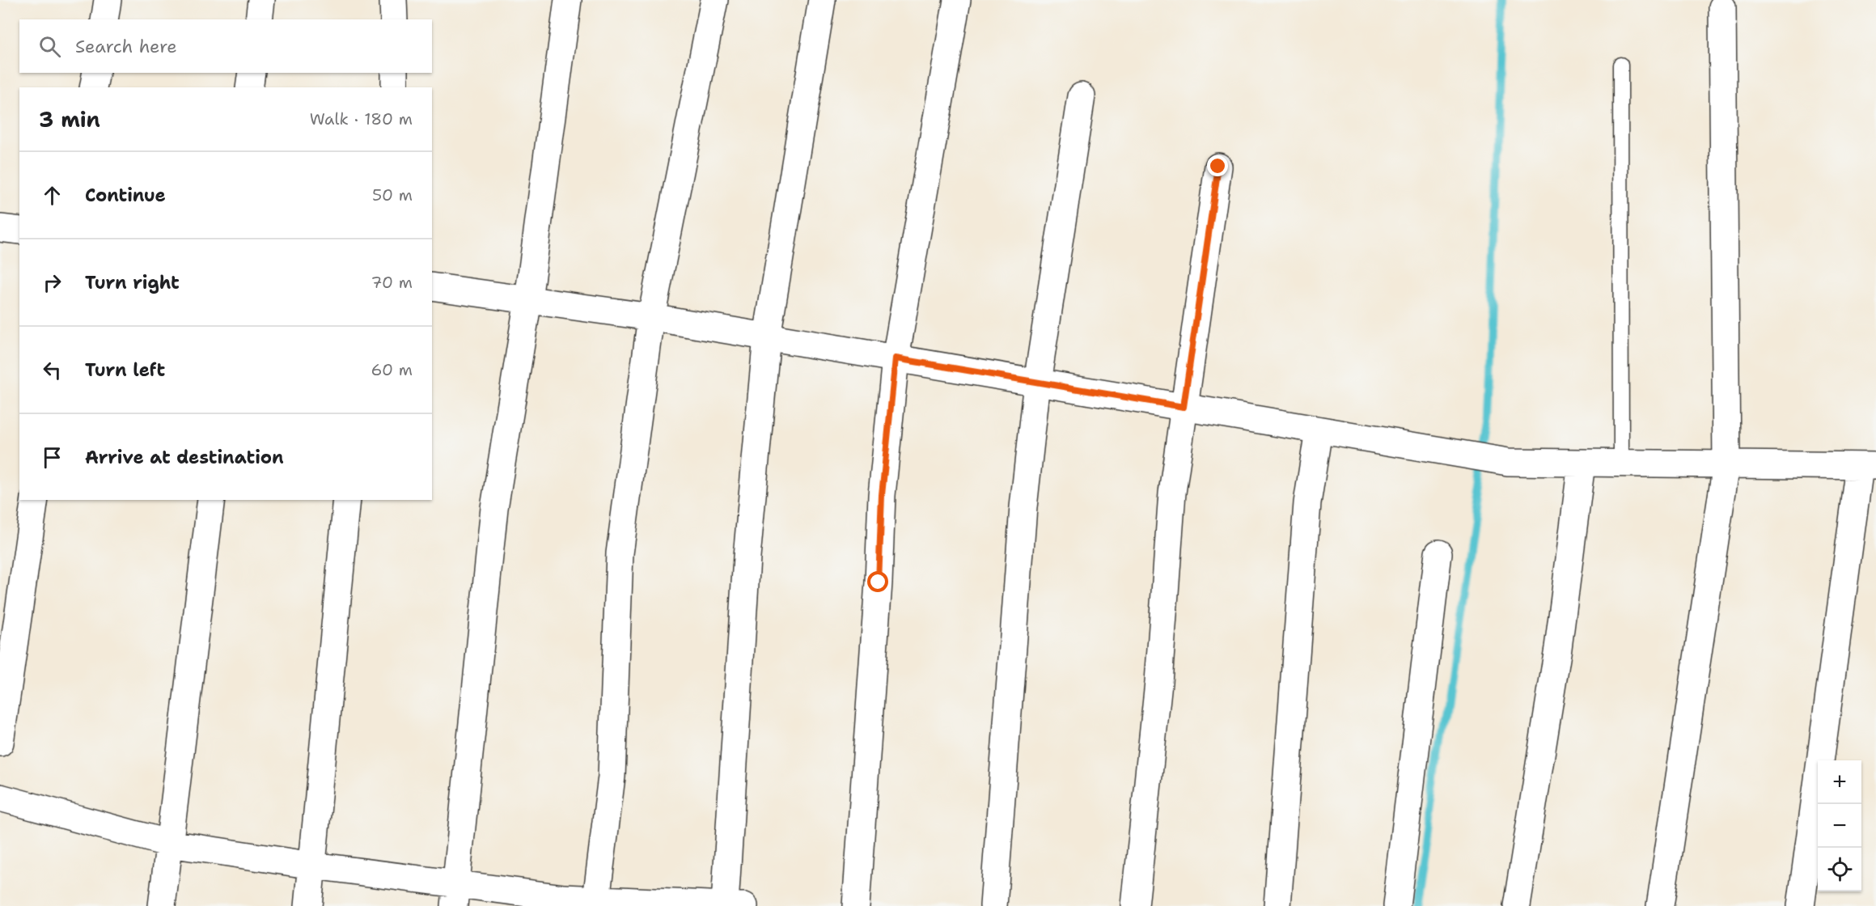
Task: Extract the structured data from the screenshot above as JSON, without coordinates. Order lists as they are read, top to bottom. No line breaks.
{"page":{"search":"Search here","heading":["3 min","Walk · 180 m"],"list":[["Continue","50 m"],["Turn right","70 m"],["Turn left","60 m"],"Arrive at destination"],"map_buttons":["+","−"]}}
